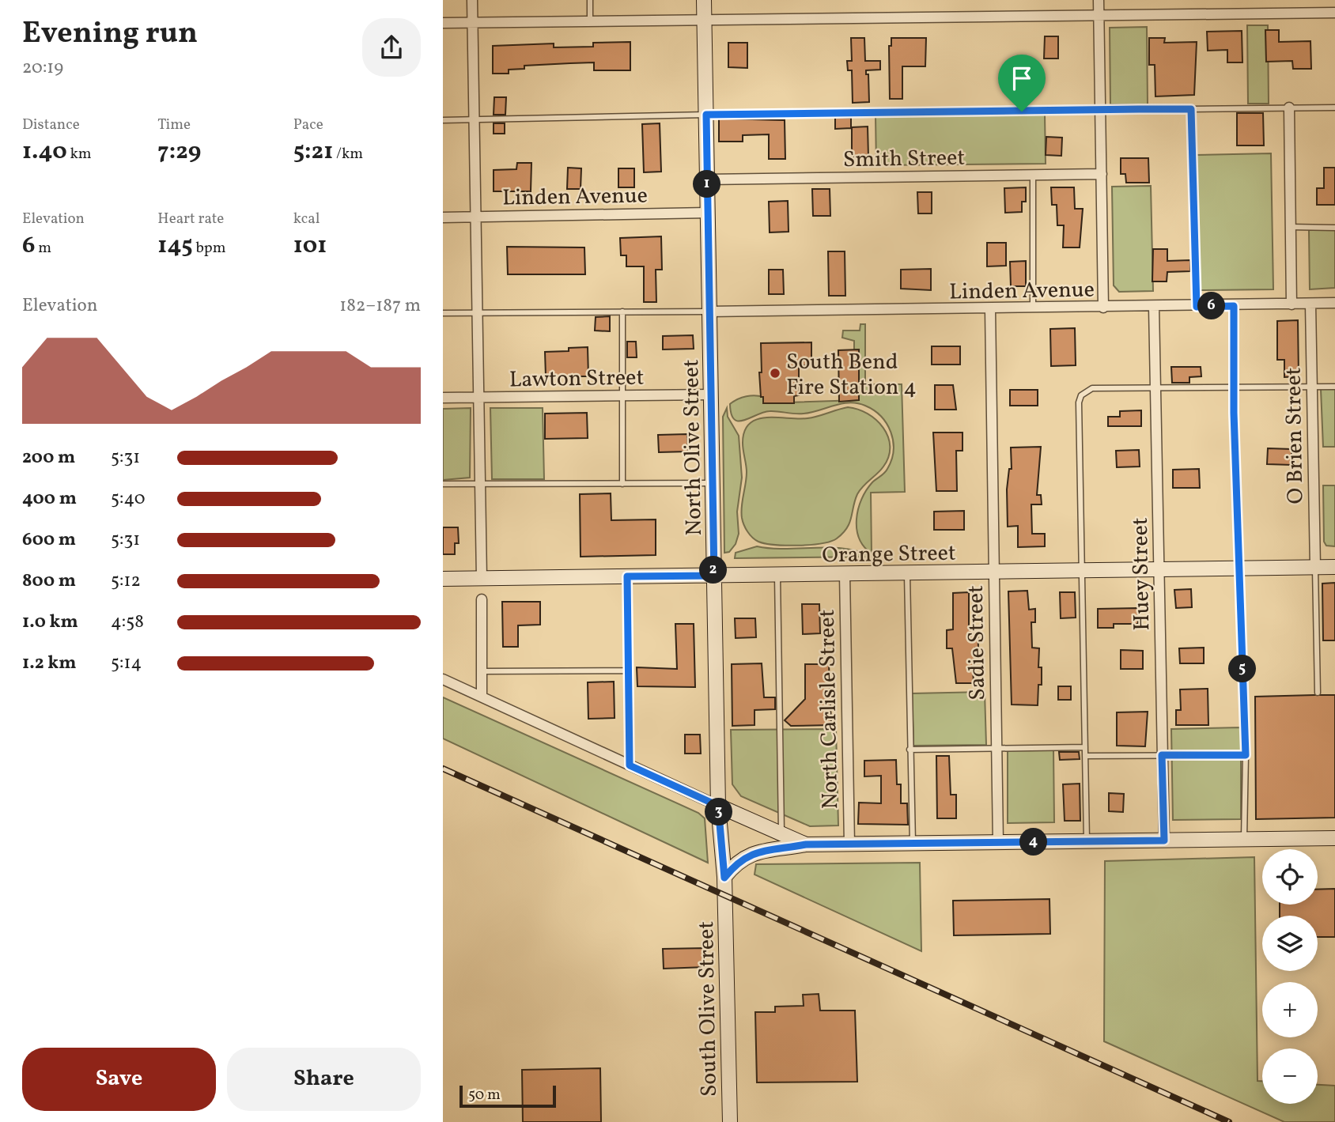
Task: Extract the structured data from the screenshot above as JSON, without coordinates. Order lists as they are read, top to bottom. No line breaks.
{"streets":{"street":["Smith Street","Linden Avenue","Lawton Street","O Brien Street","North Olive Street","Orange Street","Huey Street","Sadie Street","North Carlisle Street","South Olive Street"]},"crossings":[["Smith Street","North Olive Street"],["Linden Avenue","O Brien Street"],["Linden Avenue","North Olive Street"],["Linden Avenue","Huey Street"],["Linden Avenue","Sadie Street"],["Lawton Street","North Olive Street"],["O Brien Street","Orange Street"],["North Olive Street","Orange Street"],["North Olive Street","South Olive Street"],["Orange Street","Huey Street"],["Orange Street","Sadie Street"],["Orange Street","North Carlisle Street"]],"places":["South Bend Fire Station 4"],"scale_bar":"50 m","page":{"heading":["Evening run","20:19"],"stats":[["Distance","1.40 km"],["Time","7:29"],["Pace","5:21 /km"],["Elevation","6 m"],["Heart rate","145 bpm"],["kcal","101"]],"pins":["1","6","2","5","3","4"],"chart":["Elevation","182–187 m"],"list":[{"name":"200 m","note":"5:31"},{"name":"400 m","note":"5:40"},{"name":"600 m","note":"5:31"},{"name":"800 m","note":"5:12"},{"name":"1.0 km","note":"4:58"},{"name":"1.2 km","note":"5:14"}],"map_buttons":["+","−"],"buttons":["Save","Share"],"scale":"50 m"}}
